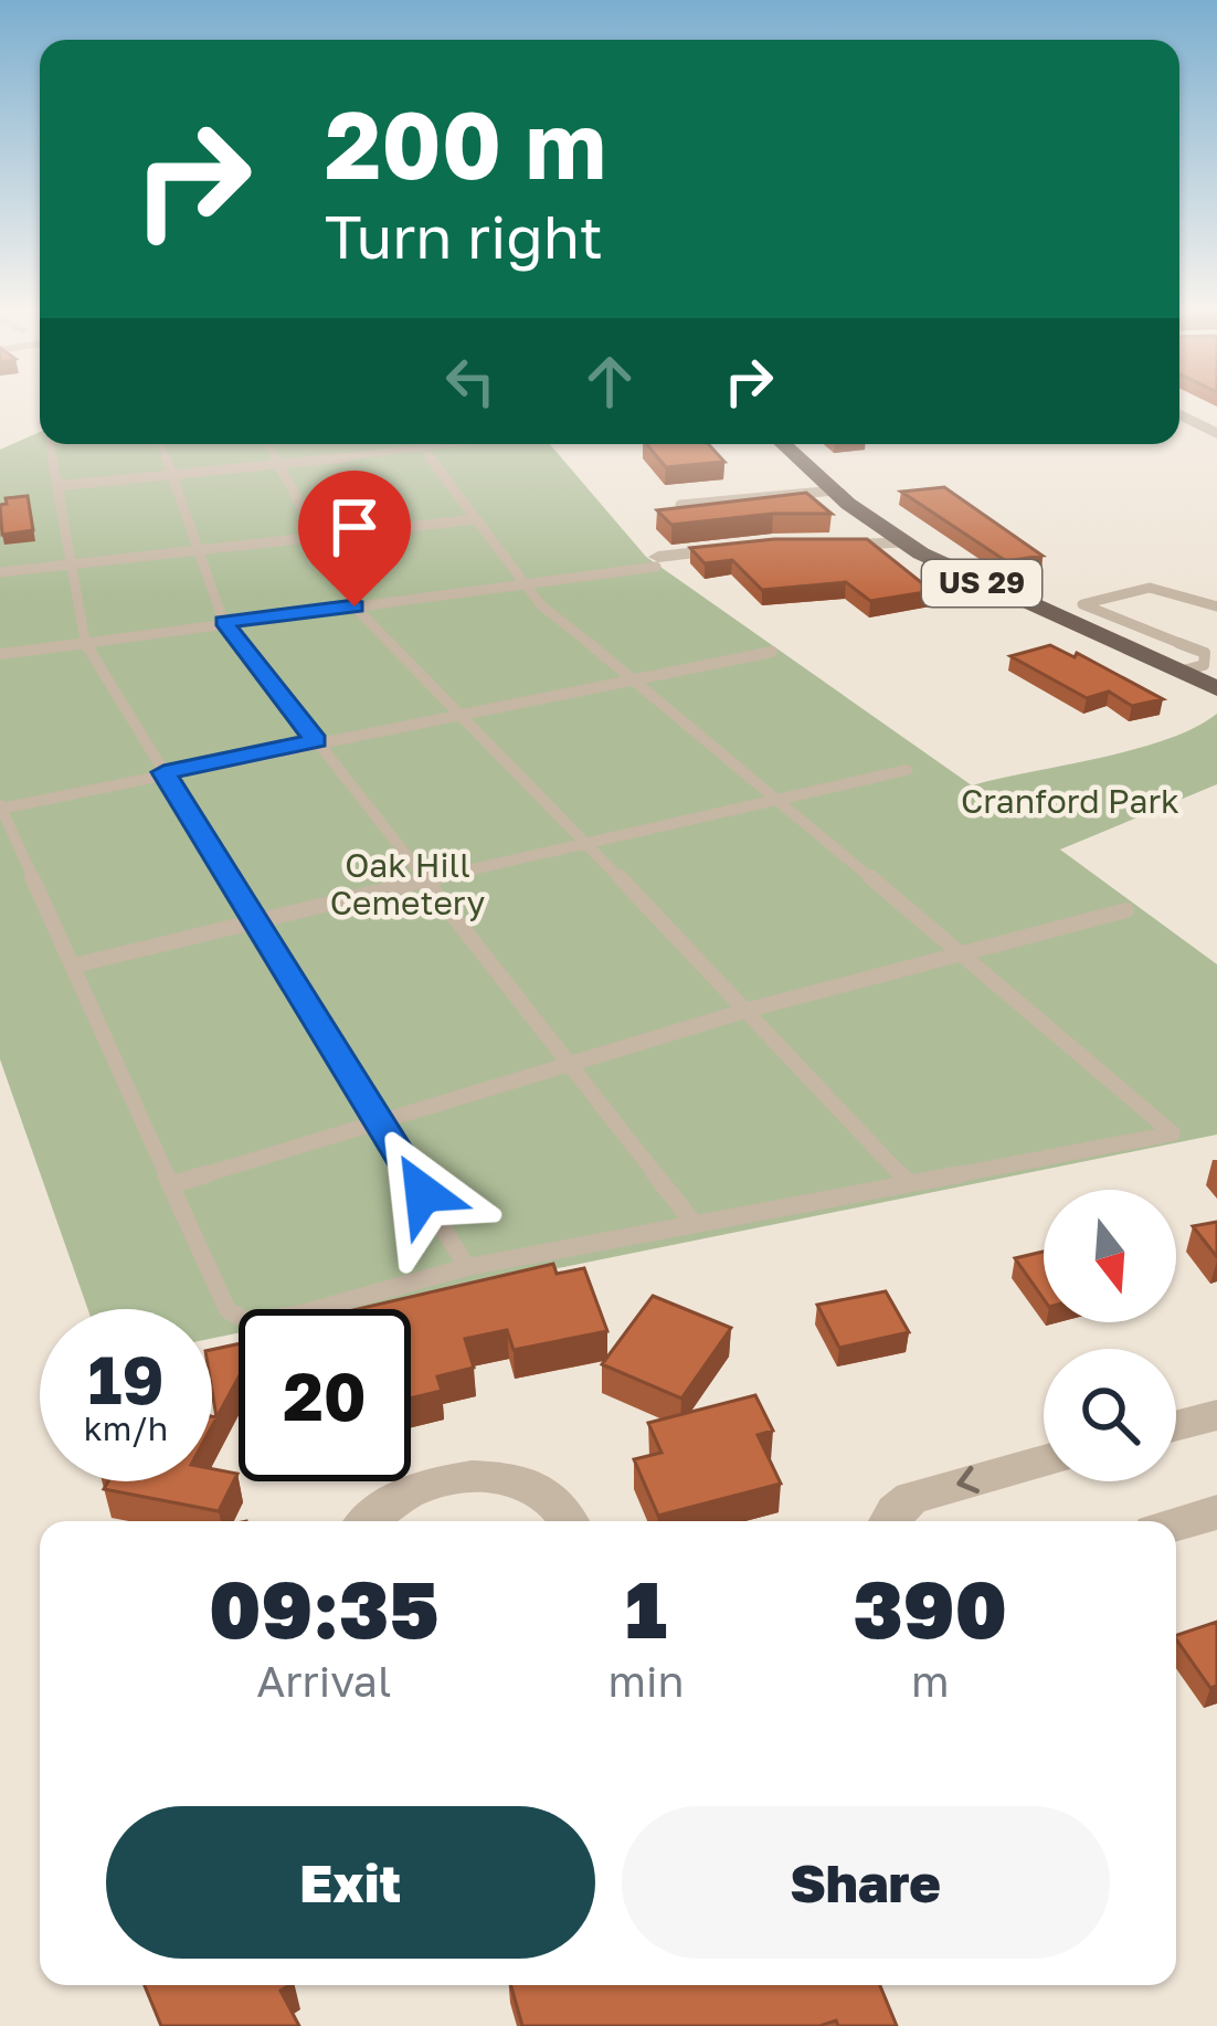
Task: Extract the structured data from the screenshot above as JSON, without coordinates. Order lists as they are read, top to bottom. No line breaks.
{"streets":{"main road":["US 29"]},"parks":["Cranford Park","Oak Hill Cemetery"],"north":"bottom","page":{"turn":["200 m","Turn right"],"speed":"19 km/h","limit":"20","eta":["09:35","Arrival","1","min","390","m"],"buttons":["Exit","Share"]}}
